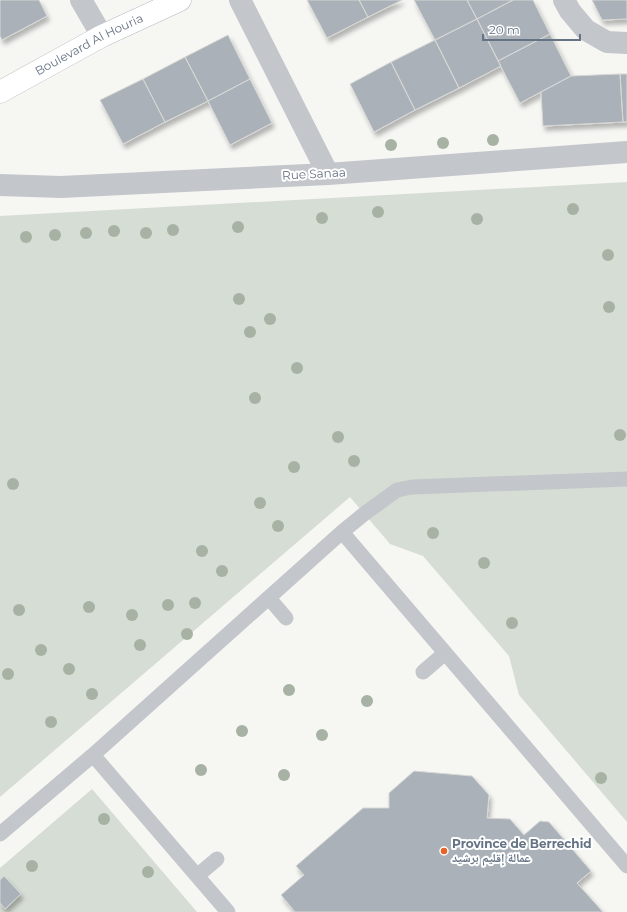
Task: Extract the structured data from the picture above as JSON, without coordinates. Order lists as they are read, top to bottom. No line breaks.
{"streets":{"street":["Boulevard Al Houria","Rue Sanaa"]},"places":["Province de Berrechid عمالة إقليم برشيد"],"scale_bar":"20 m"}
